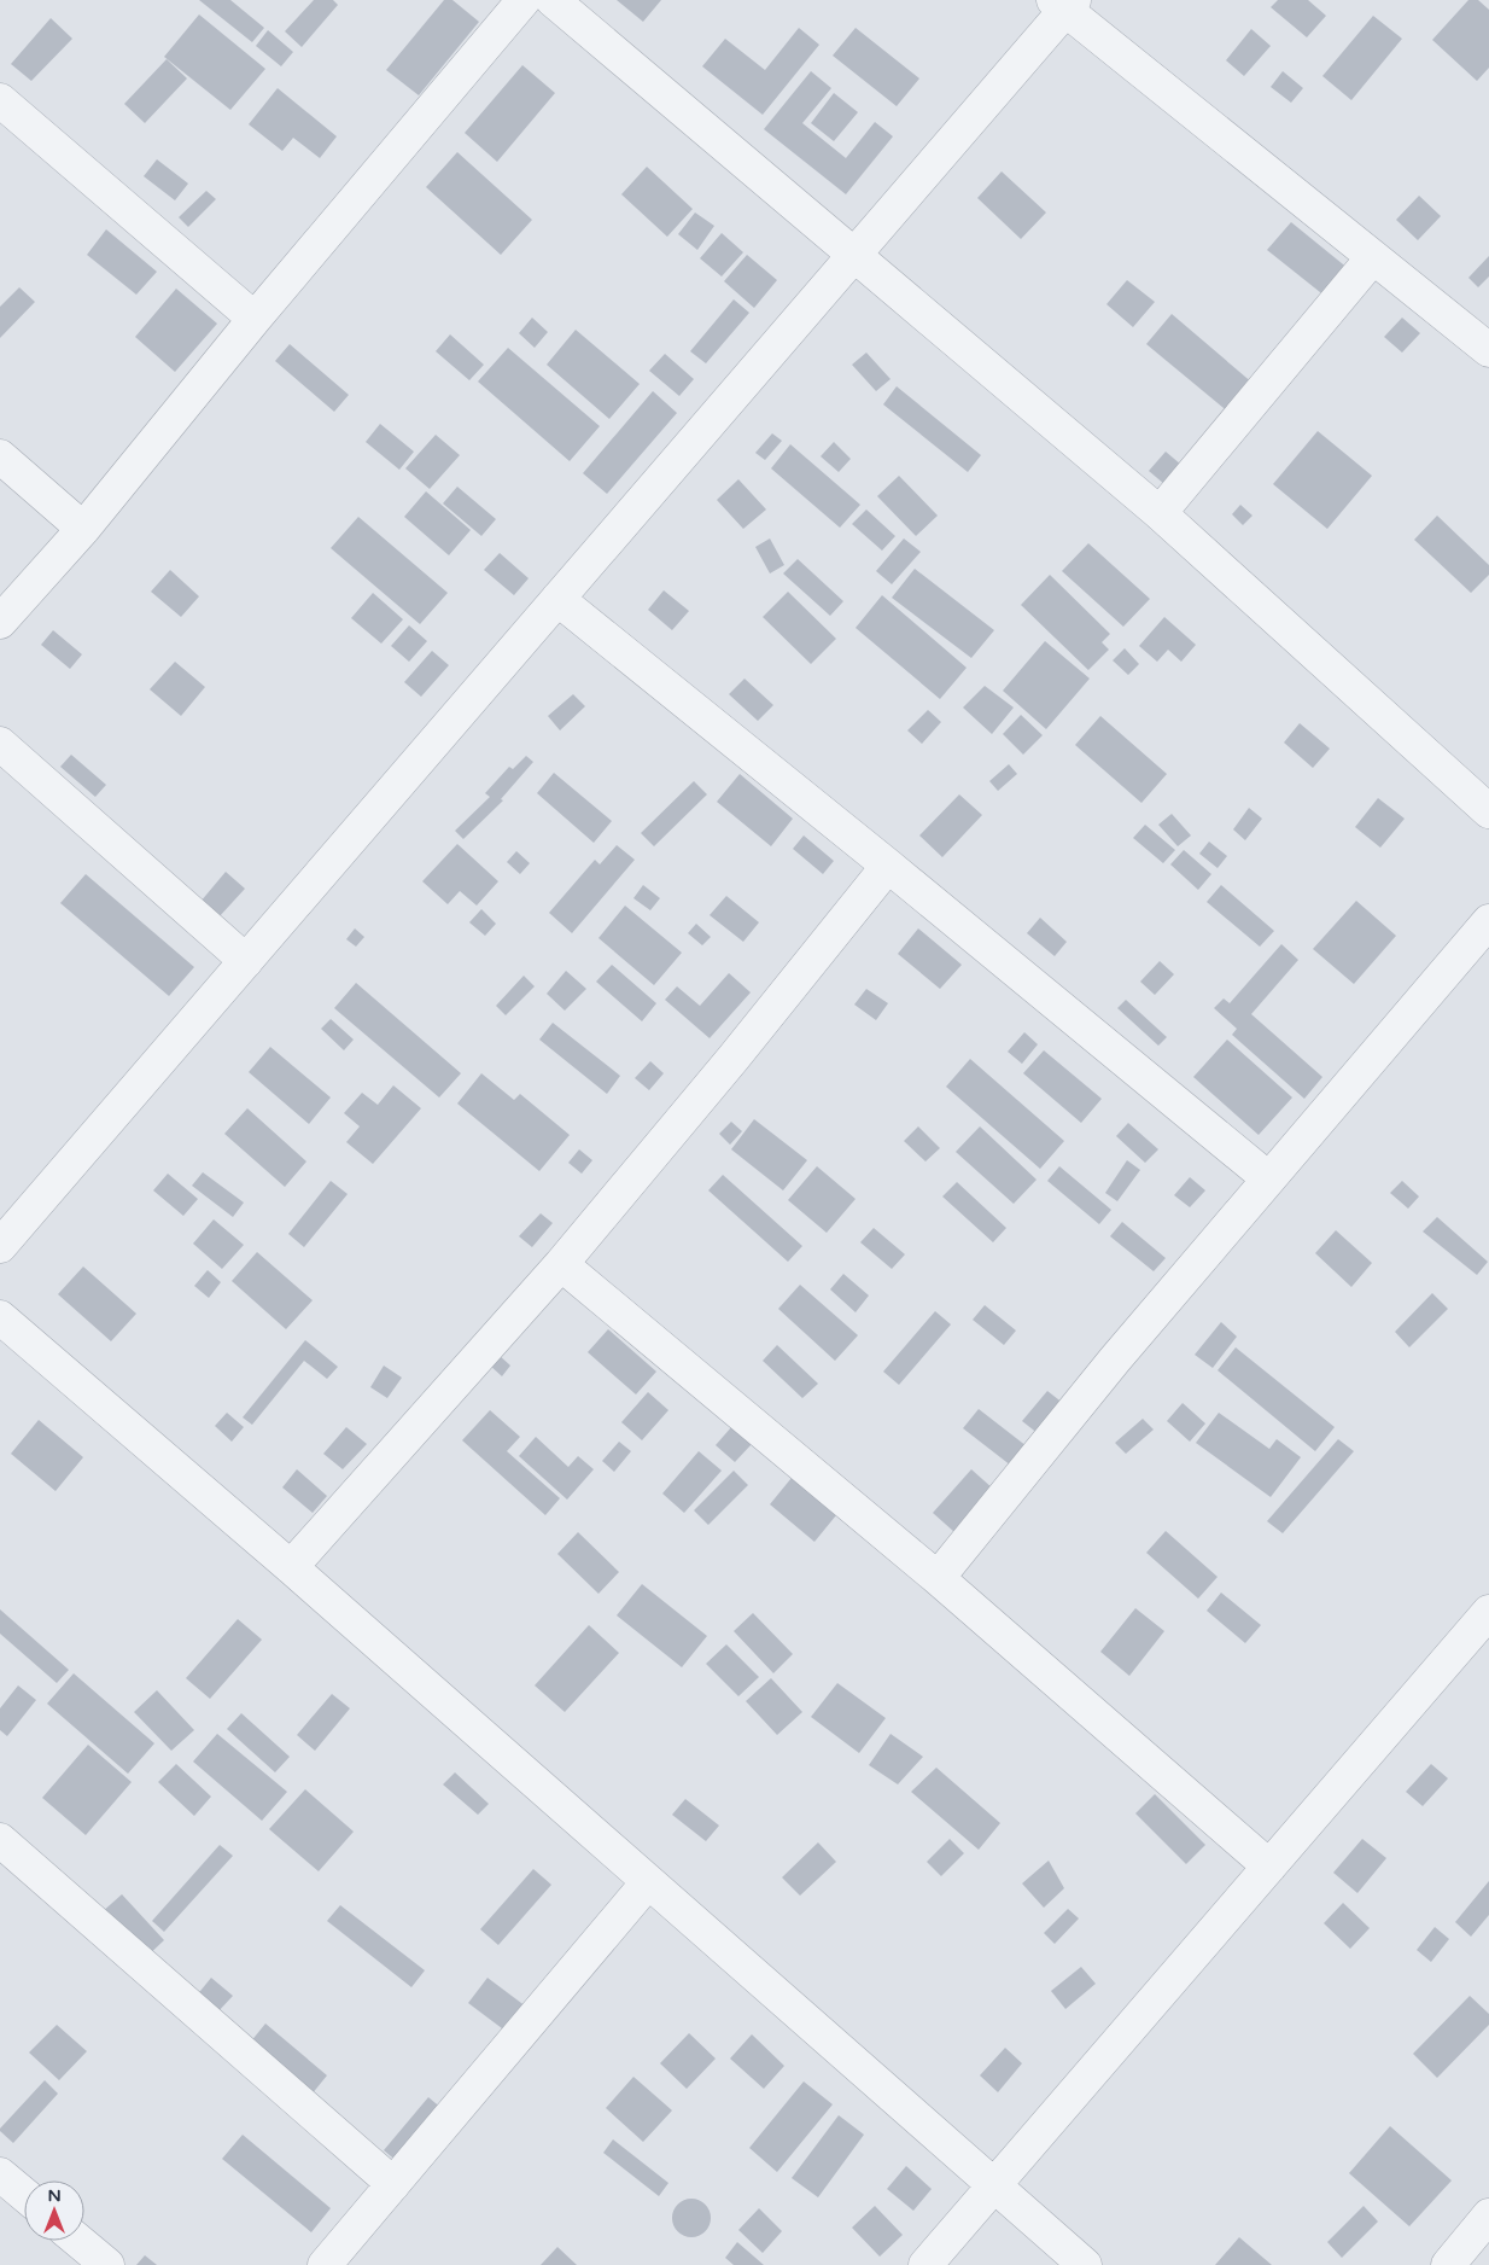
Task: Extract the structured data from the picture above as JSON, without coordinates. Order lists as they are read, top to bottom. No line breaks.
{"north":"top"}
